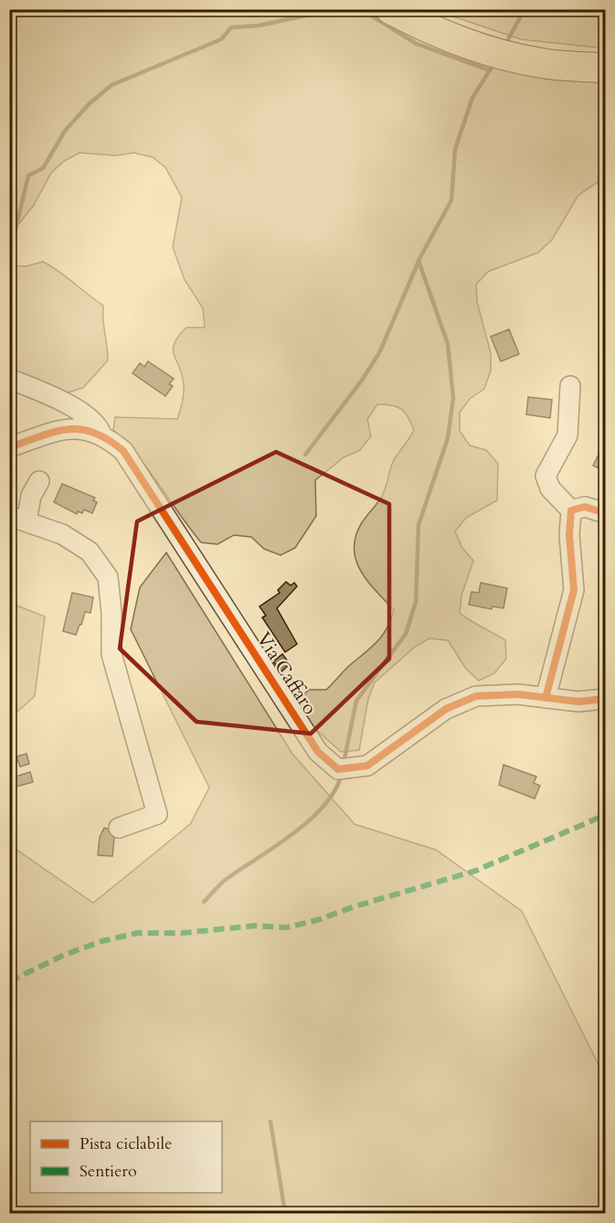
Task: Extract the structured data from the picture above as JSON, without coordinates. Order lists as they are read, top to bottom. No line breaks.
{"streets":{"street":["Via Caffaro"]},"legend":["Pista ciclabile","Sentiero"]}
